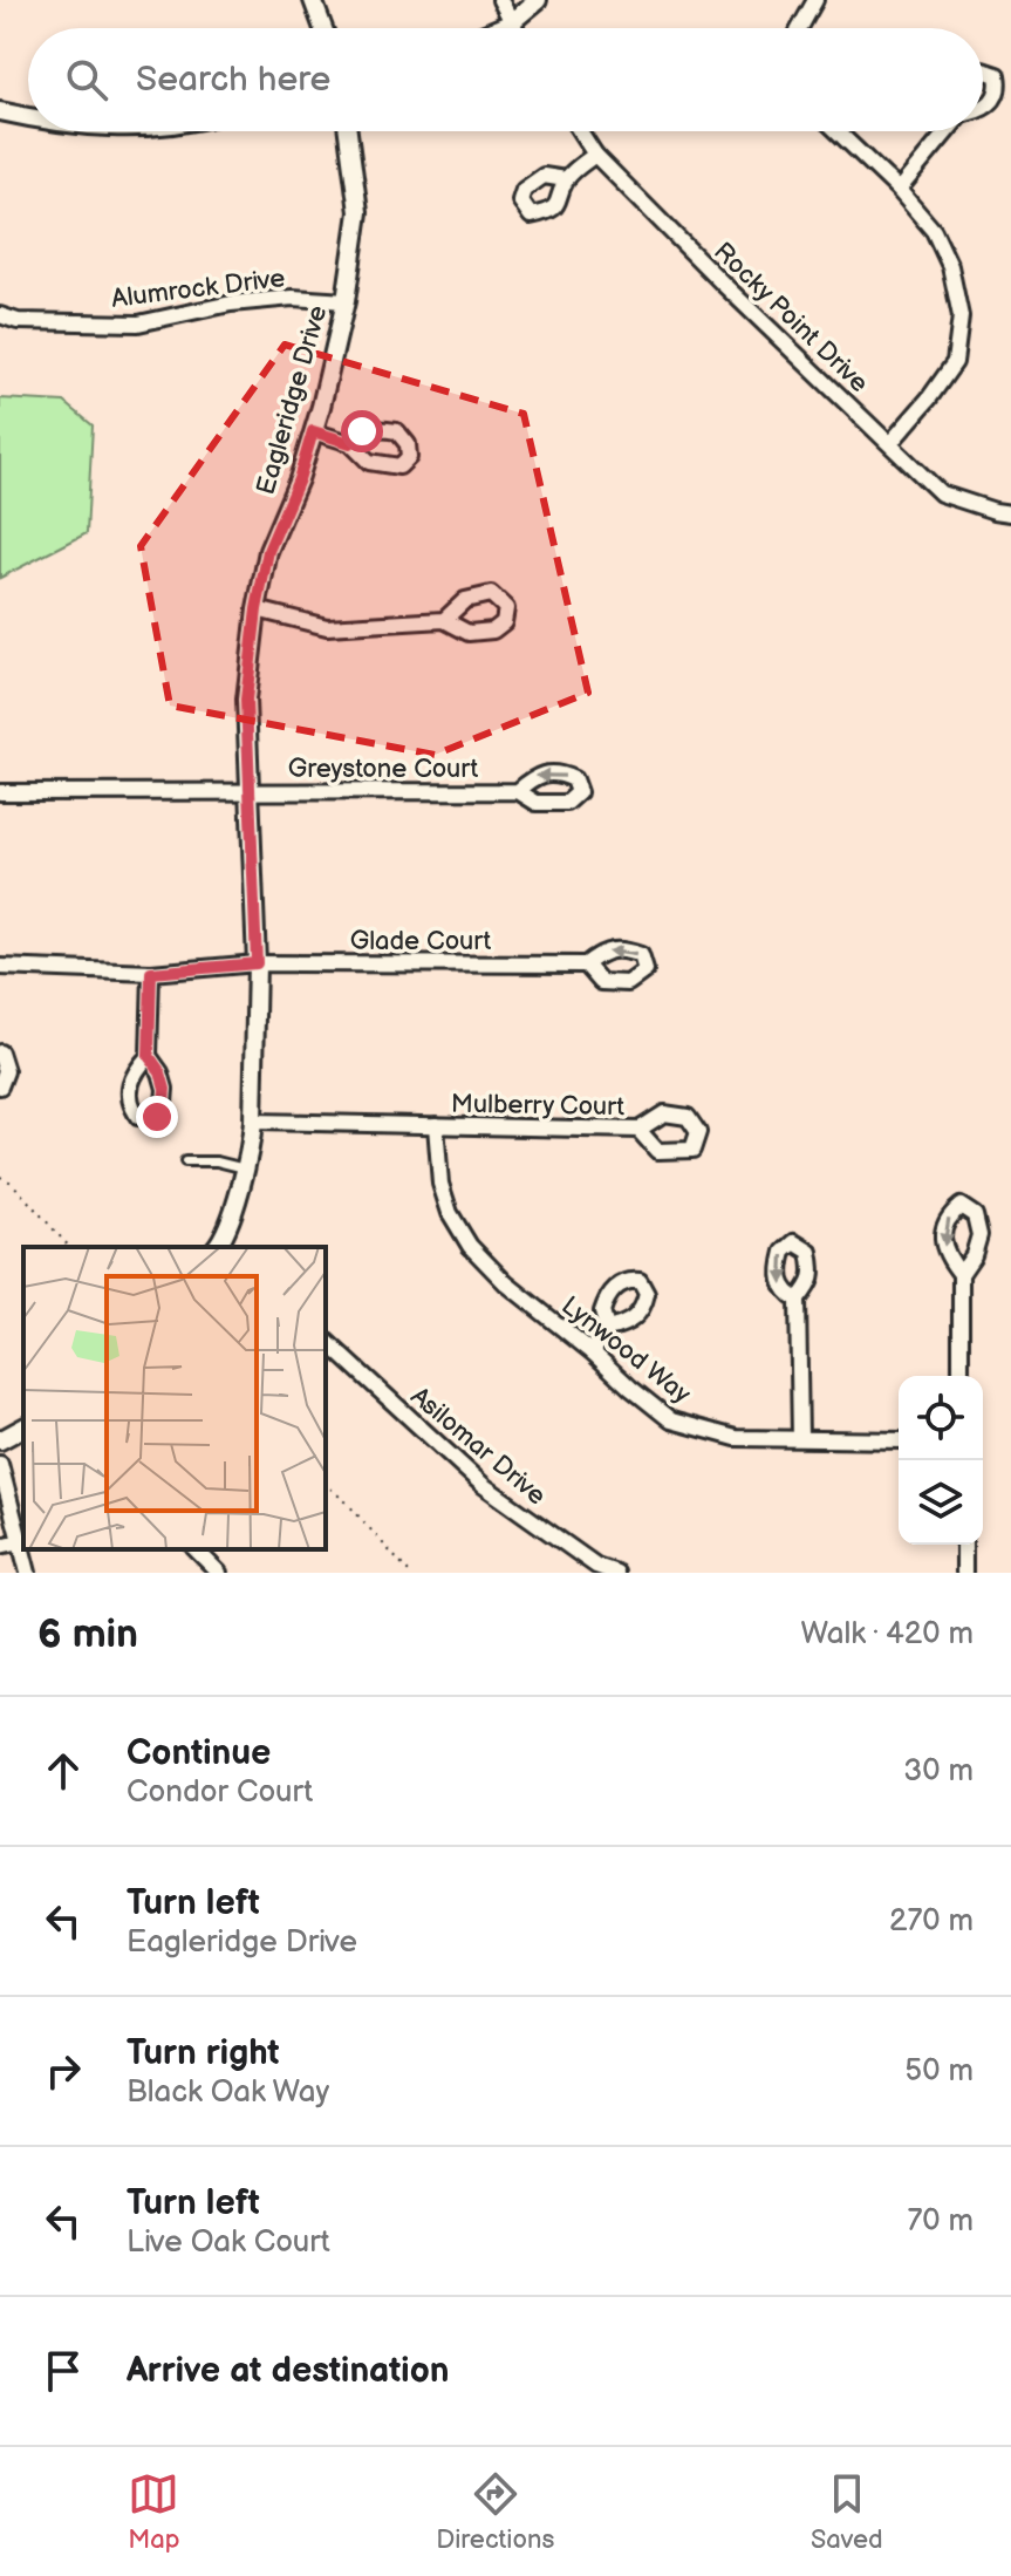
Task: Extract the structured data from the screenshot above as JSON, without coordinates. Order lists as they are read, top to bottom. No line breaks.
{"streets":{"street":["Alumrock Drive","Rocky Point Drive","Eagleridge Drive","Greystone Court","Glade Court","Mulberry Court","Lynwood Way","Asilomar Drive"]},"crossings":[["Alumrock Drive","Eagleridge Drive"],["Eagleridge Drive","Greystone Court"],["Eagleridge Drive","Glade Court"],["Eagleridge Drive","Mulberry Court"],["Mulberry Court","Lynwood Way"]],"page":{"search":"Search here","heading":["6 min","Walk · 420 m"],"list":[["Continue","Condor Court","30 m"],["Turn left","Eagleridge Drive","270 m"],["Turn right","Black Oak Way","50 m"],["Turn left","Live Oak Court","70 m"],"Arrive at destination"],"nav":["Map","Directions","Saved"]}}
